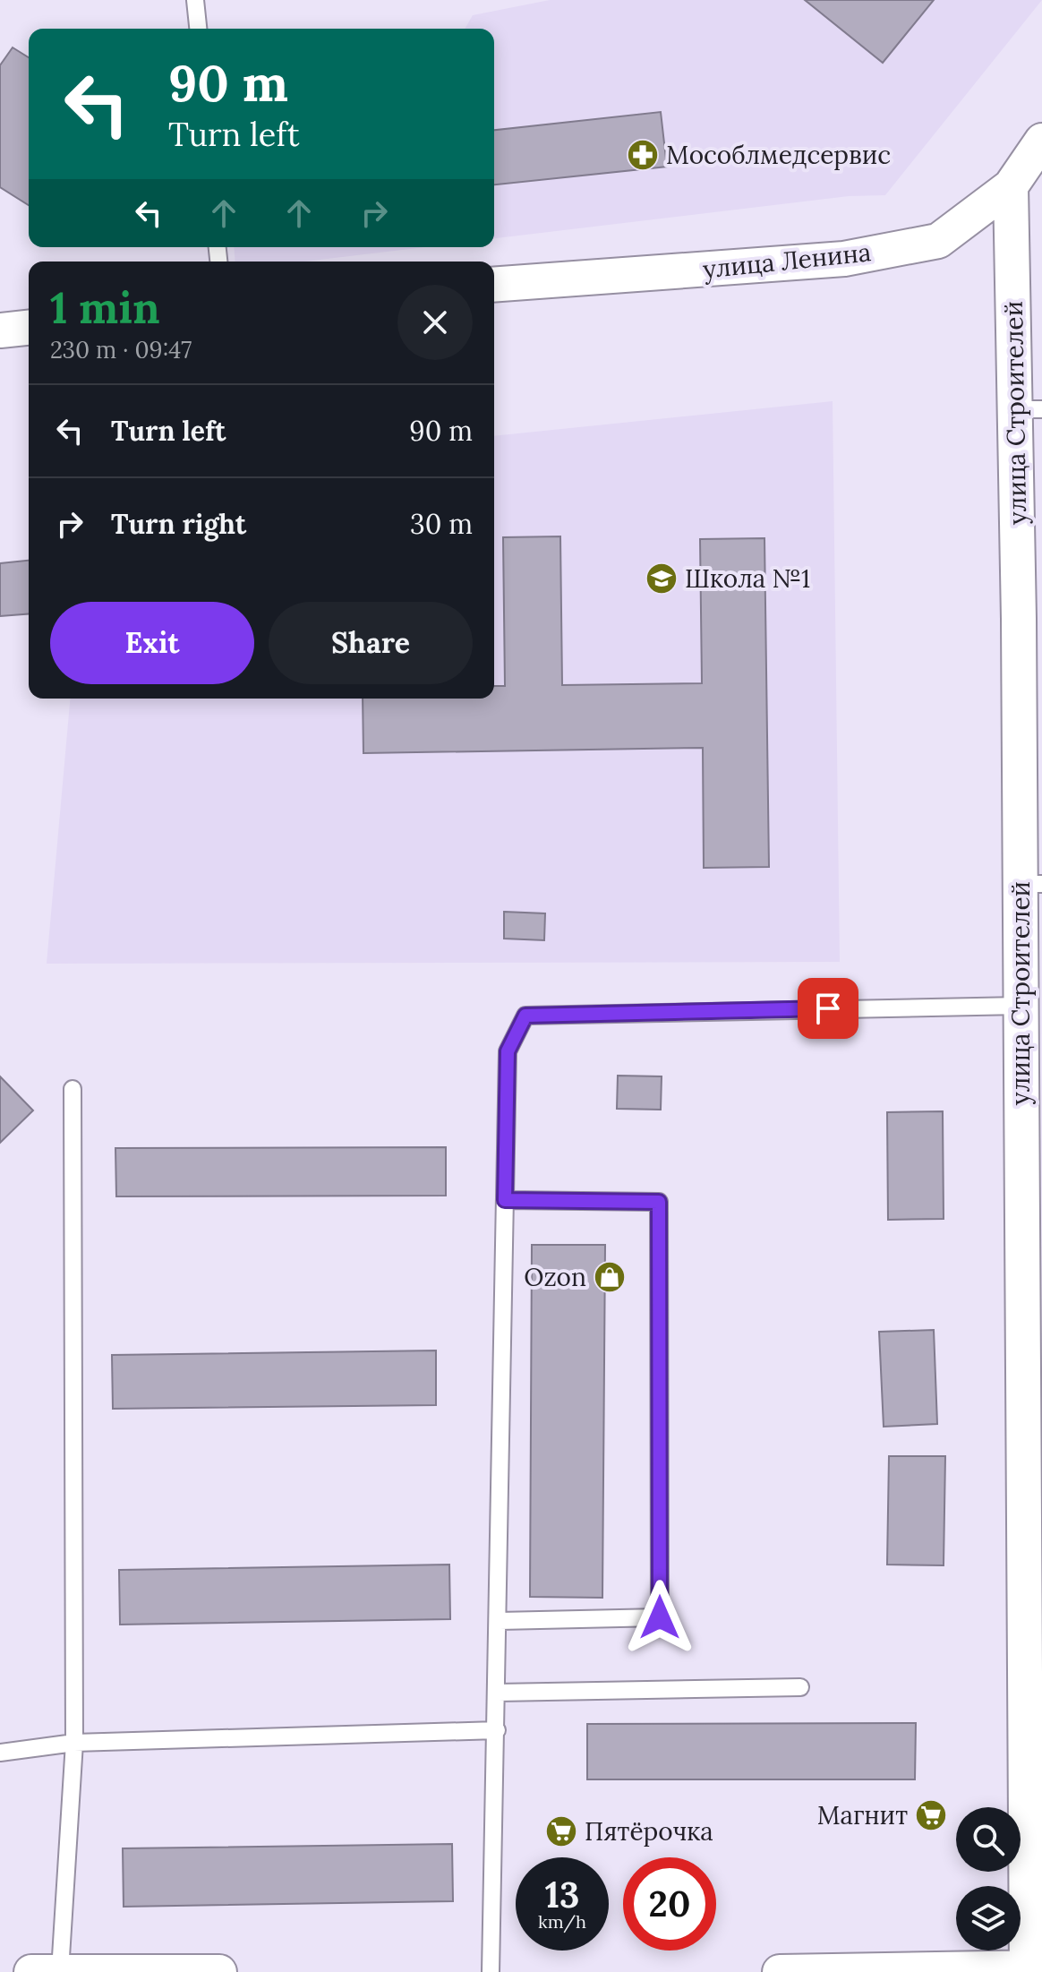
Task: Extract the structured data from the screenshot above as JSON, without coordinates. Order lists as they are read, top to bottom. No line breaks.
{"streets":{"street":["улица Ленина","улица Строителей"]},"crossings":[["улица Ленина","улица Строителей"]],"places":{"pharmacy":["Мособлмедсервис"],"school or university":["Школа №1"],"shop":["Ozon"],"supermarket":["Магнит","Пятёрочка"]},"page":{"turn":["90 m","Turn left"],"heading":["1 min","230 m · 09:47"],"list":[{"name":"Turn left","value":"90 m"},{"name":"Turn right","value":"30 m"}],"buttons":["Exit","Share"],"speed":"13 km/h","limit":"20"}}
